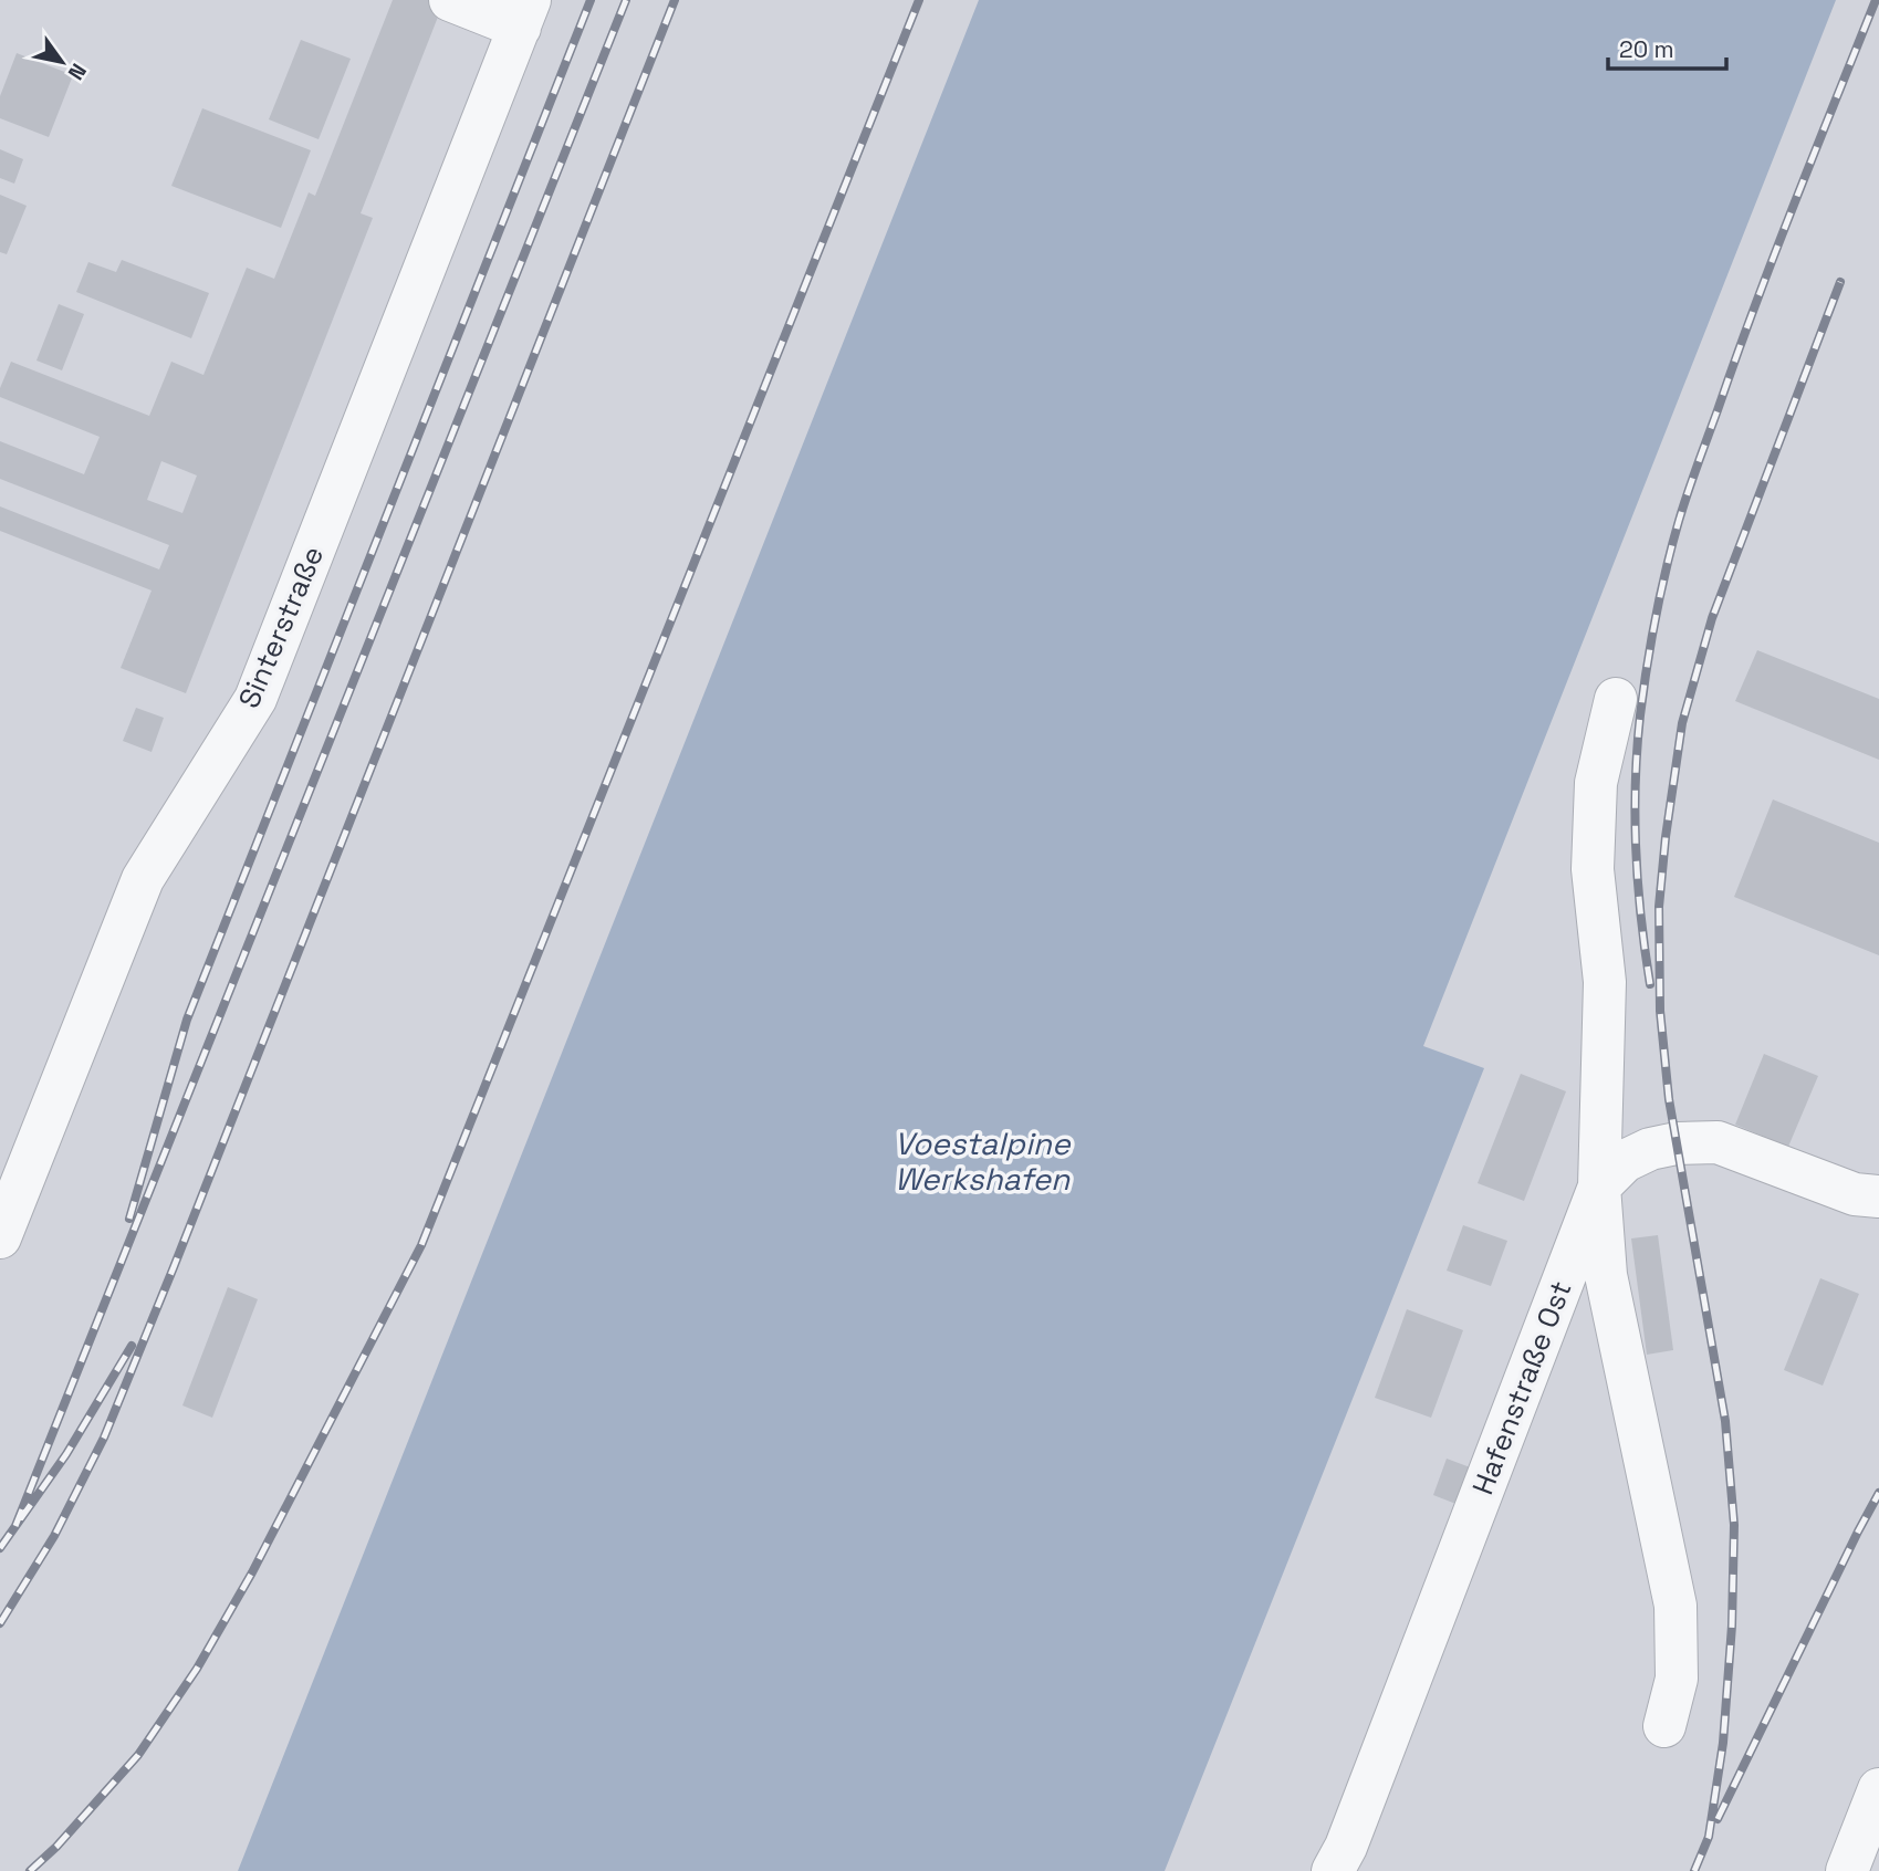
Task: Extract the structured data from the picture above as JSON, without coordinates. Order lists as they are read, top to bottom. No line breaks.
{"streets":{"street":["Sinterstraße","Hafenstraße Ost"]},"water":["Voestalpine Werkshafen"],"scale_bar":"20 m","north":"bottom right"}
